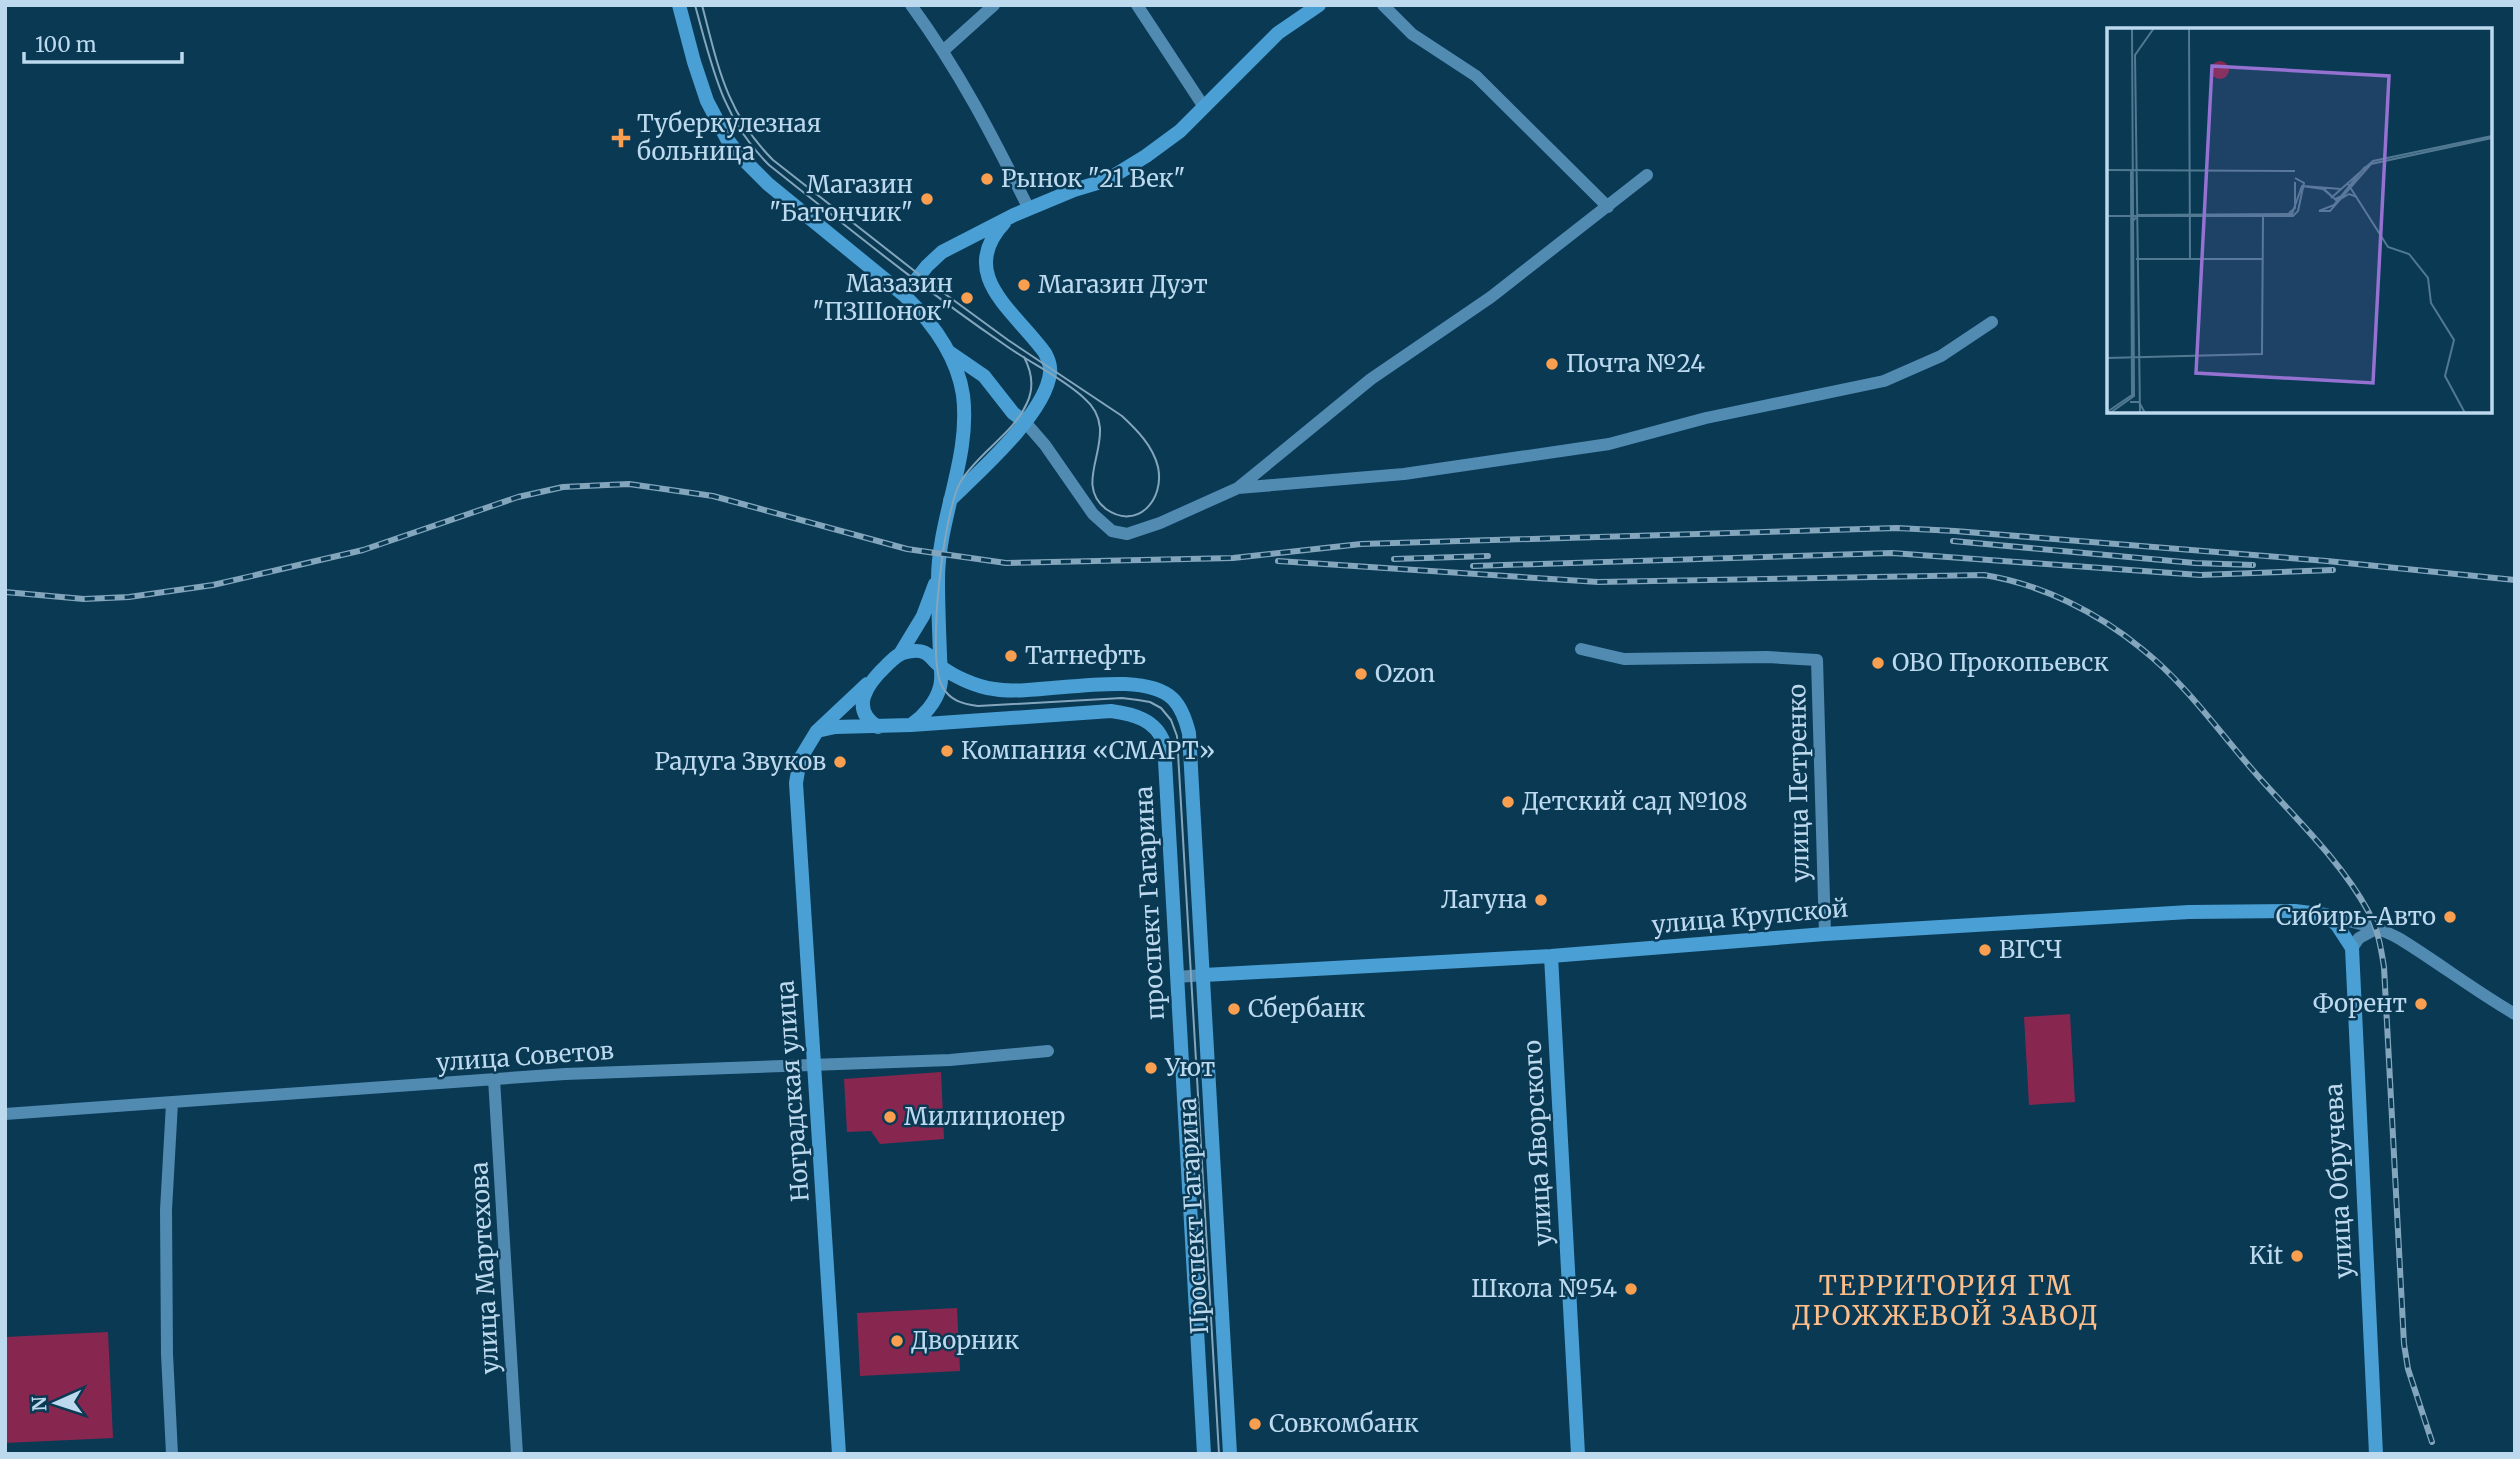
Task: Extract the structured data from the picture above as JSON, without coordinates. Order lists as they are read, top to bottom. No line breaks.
{"streets":{"main road":["проспект Гагарина","улица Крупской","Ноградская улица","улица Яворского","улица Обручева","Проспект Гагарина"],"street":["улица Петренко","улица Советов","улица Мартехова"]},"crossings":[["улица Петренко","улица Крупской"],["проспект Гагарина","улица Крупской"],["проспект Гагарина","Ноградская улица"],["проспект Гагарина","Проспект Гагарина"],["улица Крупской","улица Яворского"],["улица Крупской","Проспект Гагарина"],["улица Советов","Ноградская улица"],["улица Советов","улица Мартехова"]],"districts":["ТЕРРИТОРИЯ ГМ ДРОЖЖЕВОЙ ЗАВОД"],"places":{"health":["Туберкулезная больница"],"other":["Рынок \"21 Век\"","Магазин \"Батончик\"","Магазин Дуэт","Мазазин \"ПЗШонок\"","Почта №24","Татнефть","ОВО Прокопьевск","Ozon","Компания «СМАРТ»","Радуга Звуков","Детский сад №108","Лагуна","Сибирь-Авто","ВГСЧ","Форент","Сбербанк","Уют","Милиционер","Kit","Школа №54","Дворник","Совкомбанк"]},"scale_bar":"100 m","north":"left"}
